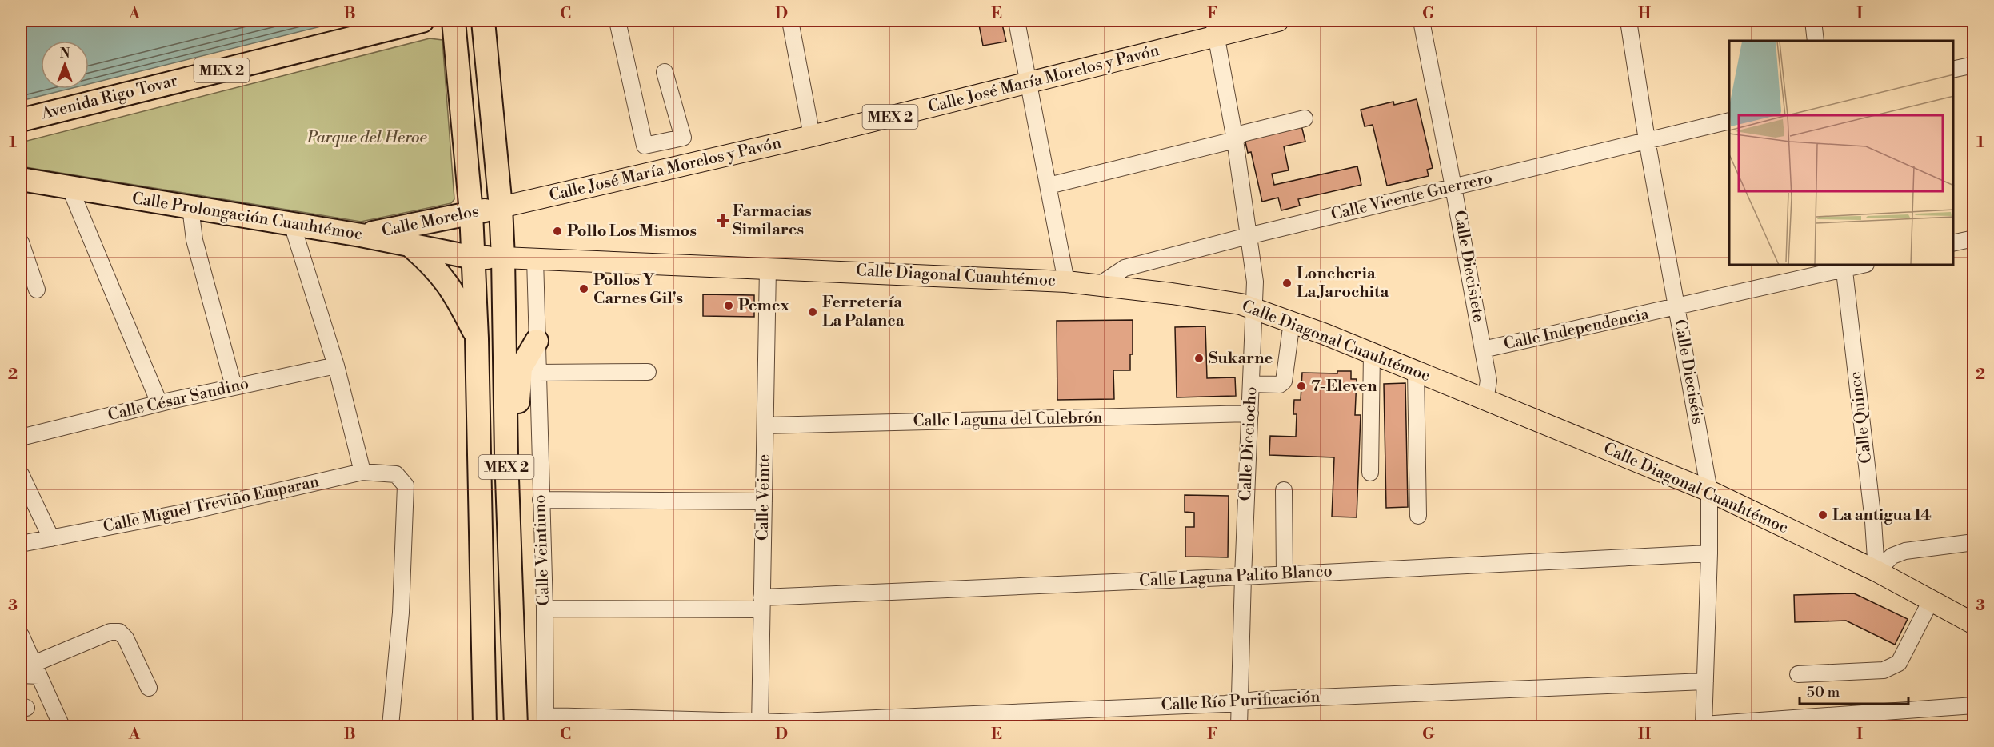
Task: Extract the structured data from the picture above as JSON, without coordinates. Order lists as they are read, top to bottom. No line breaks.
{"streets":{"highway":["MEX 2","Avenida Rigo Tovar","Calle Prolongación Cuauhtémoc","Calle Morelos"],"main road":["Calle José María Morelos y Pavón","Calle Diagonal Cuauhtémoc"],"street":["Calle Vicente Guerrero","Calle Diecisiete","Calle Independencia","Calle Dieciséis","Calle César Sandino","Calle Quince","Calle Laguna del Culebrón","Calle Dieciocho","Calle Veinte","Calle Miguel Treviño Emparan","Calle Veintiuno","Calle Laguna Palito Blanco","Calle Río Purificación"]},"crossings":[["MEX 2","Calle José María Morelos y Pavón"],["MEX 2","Calle Prolongación Cuauhtémoc"],["MEX 2","Calle Morelos"],["MEX 2","Calle Diagonal Cuauhtémoc"],["Calle José María Morelos y Pavón","Calle Morelos"],["Calle José María Morelos y Pavón","Calle Dieciocho"],["Calle Vicente Guerrero","Calle Diecisiete"],["Calle Vicente Guerrero","Calle Diagonal Cuauhtémoc"],["Calle Vicente Guerrero","Calle Dieciséis"],["Calle Vicente Guerrero","Calle Dieciocho"],["Calle Prolongación Cuauhtémoc","Calle Morelos"],["Calle Prolongación Cuauhtémoc","Calle Diagonal Cuauhtémoc"],["Calle Diecisiete","Calle Diagonal Cuauhtémoc"],["Calle Diecisiete","Calle Independencia"],["Calle Diagonal Cuauhtémoc","Calle Dieciséis"],["Calle Diagonal Cuauhtémoc","Calle Quince"],["Calle Diagonal Cuauhtémoc","Calle Dieciocho"],["Calle Diagonal Cuauhtémoc","Calle Veinte"],["Calle Diagonal Cuauhtémoc","Calle Veintiuno"],["Calle Independencia","Calle Dieciséis"],["Calle Independencia","Calle Quince"],["Calle Dieciséis","Calle Laguna Palito Blanco"],["Calle Dieciséis","Calle Río Purificación"],["Calle Laguna del Culebrón","Calle Dieciocho"],["Calle Laguna del Culebrón","Calle Veinte"],["Calle Dieciocho","Calle Laguna Palito Blanco"],["Calle Dieciocho","Calle Río Purificación"],["Calle Veinte","Calle Laguna Palito Blanco"],["Calle Veinte","Calle Río Purificación"],["Calle Veintiuno","Calle Laguna Palito Blanco"],["Calle Veintiuno","Calle Río Purificación"]],"parks":["Parque del Heroe"],"places":{"health":["Farmacias Similares"],"other":["Pollo Los Mismos","Loncheria La Jarochita","Pollos Y Carnes Gil's","Pemex","Ferretería La Palanca","Sukarne","7-Eleven","La antigua 14"]},"scale_bar":"50 m","north":"top","grid":{"columns":["A","B","C","D","E","F","G","H","I"],"rows":["1","2","3"]}}
